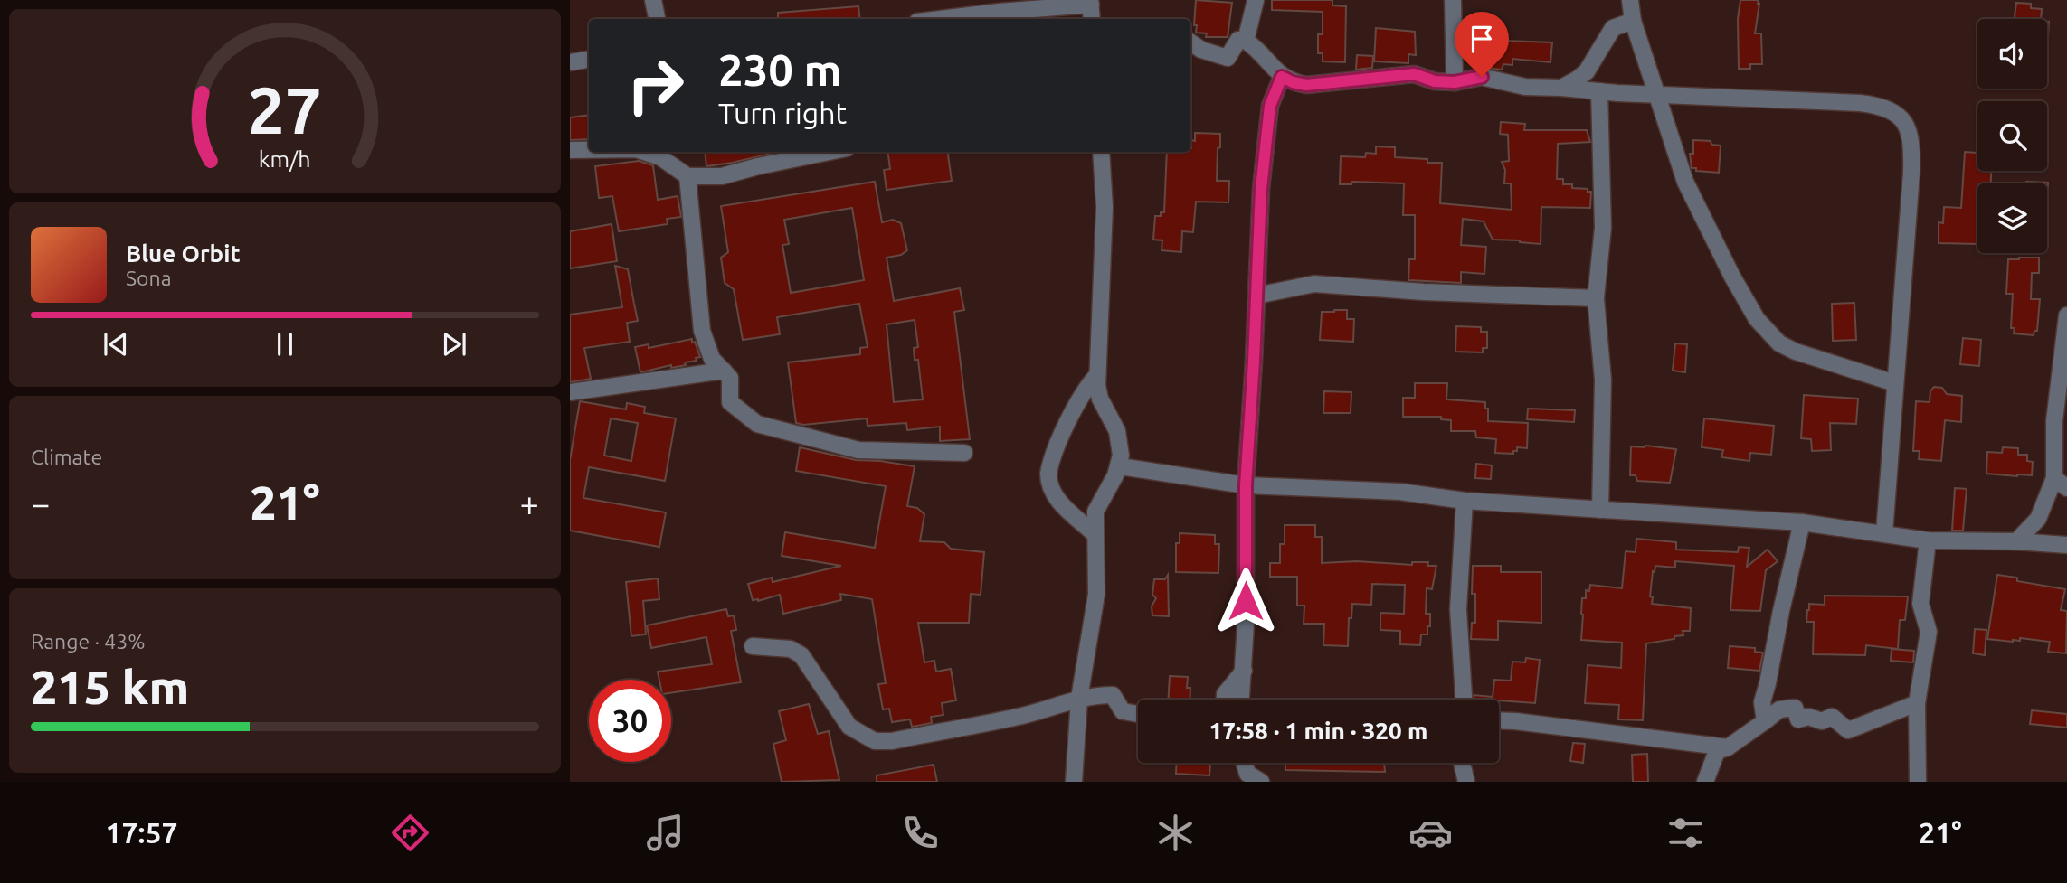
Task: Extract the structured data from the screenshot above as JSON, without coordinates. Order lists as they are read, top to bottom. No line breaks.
{"page":{"turn":["230 m","Turn right"],"song":["Blue Orbit","Sona"],"tile":["Climate",["Range · 43%","215 km"]],"heat":["−","21°","+"],"limit":"30","trip":"17:58 · 1 min · 320 m","tabs":["17:57","21°"],"gauge":["27","km/h"]}}
